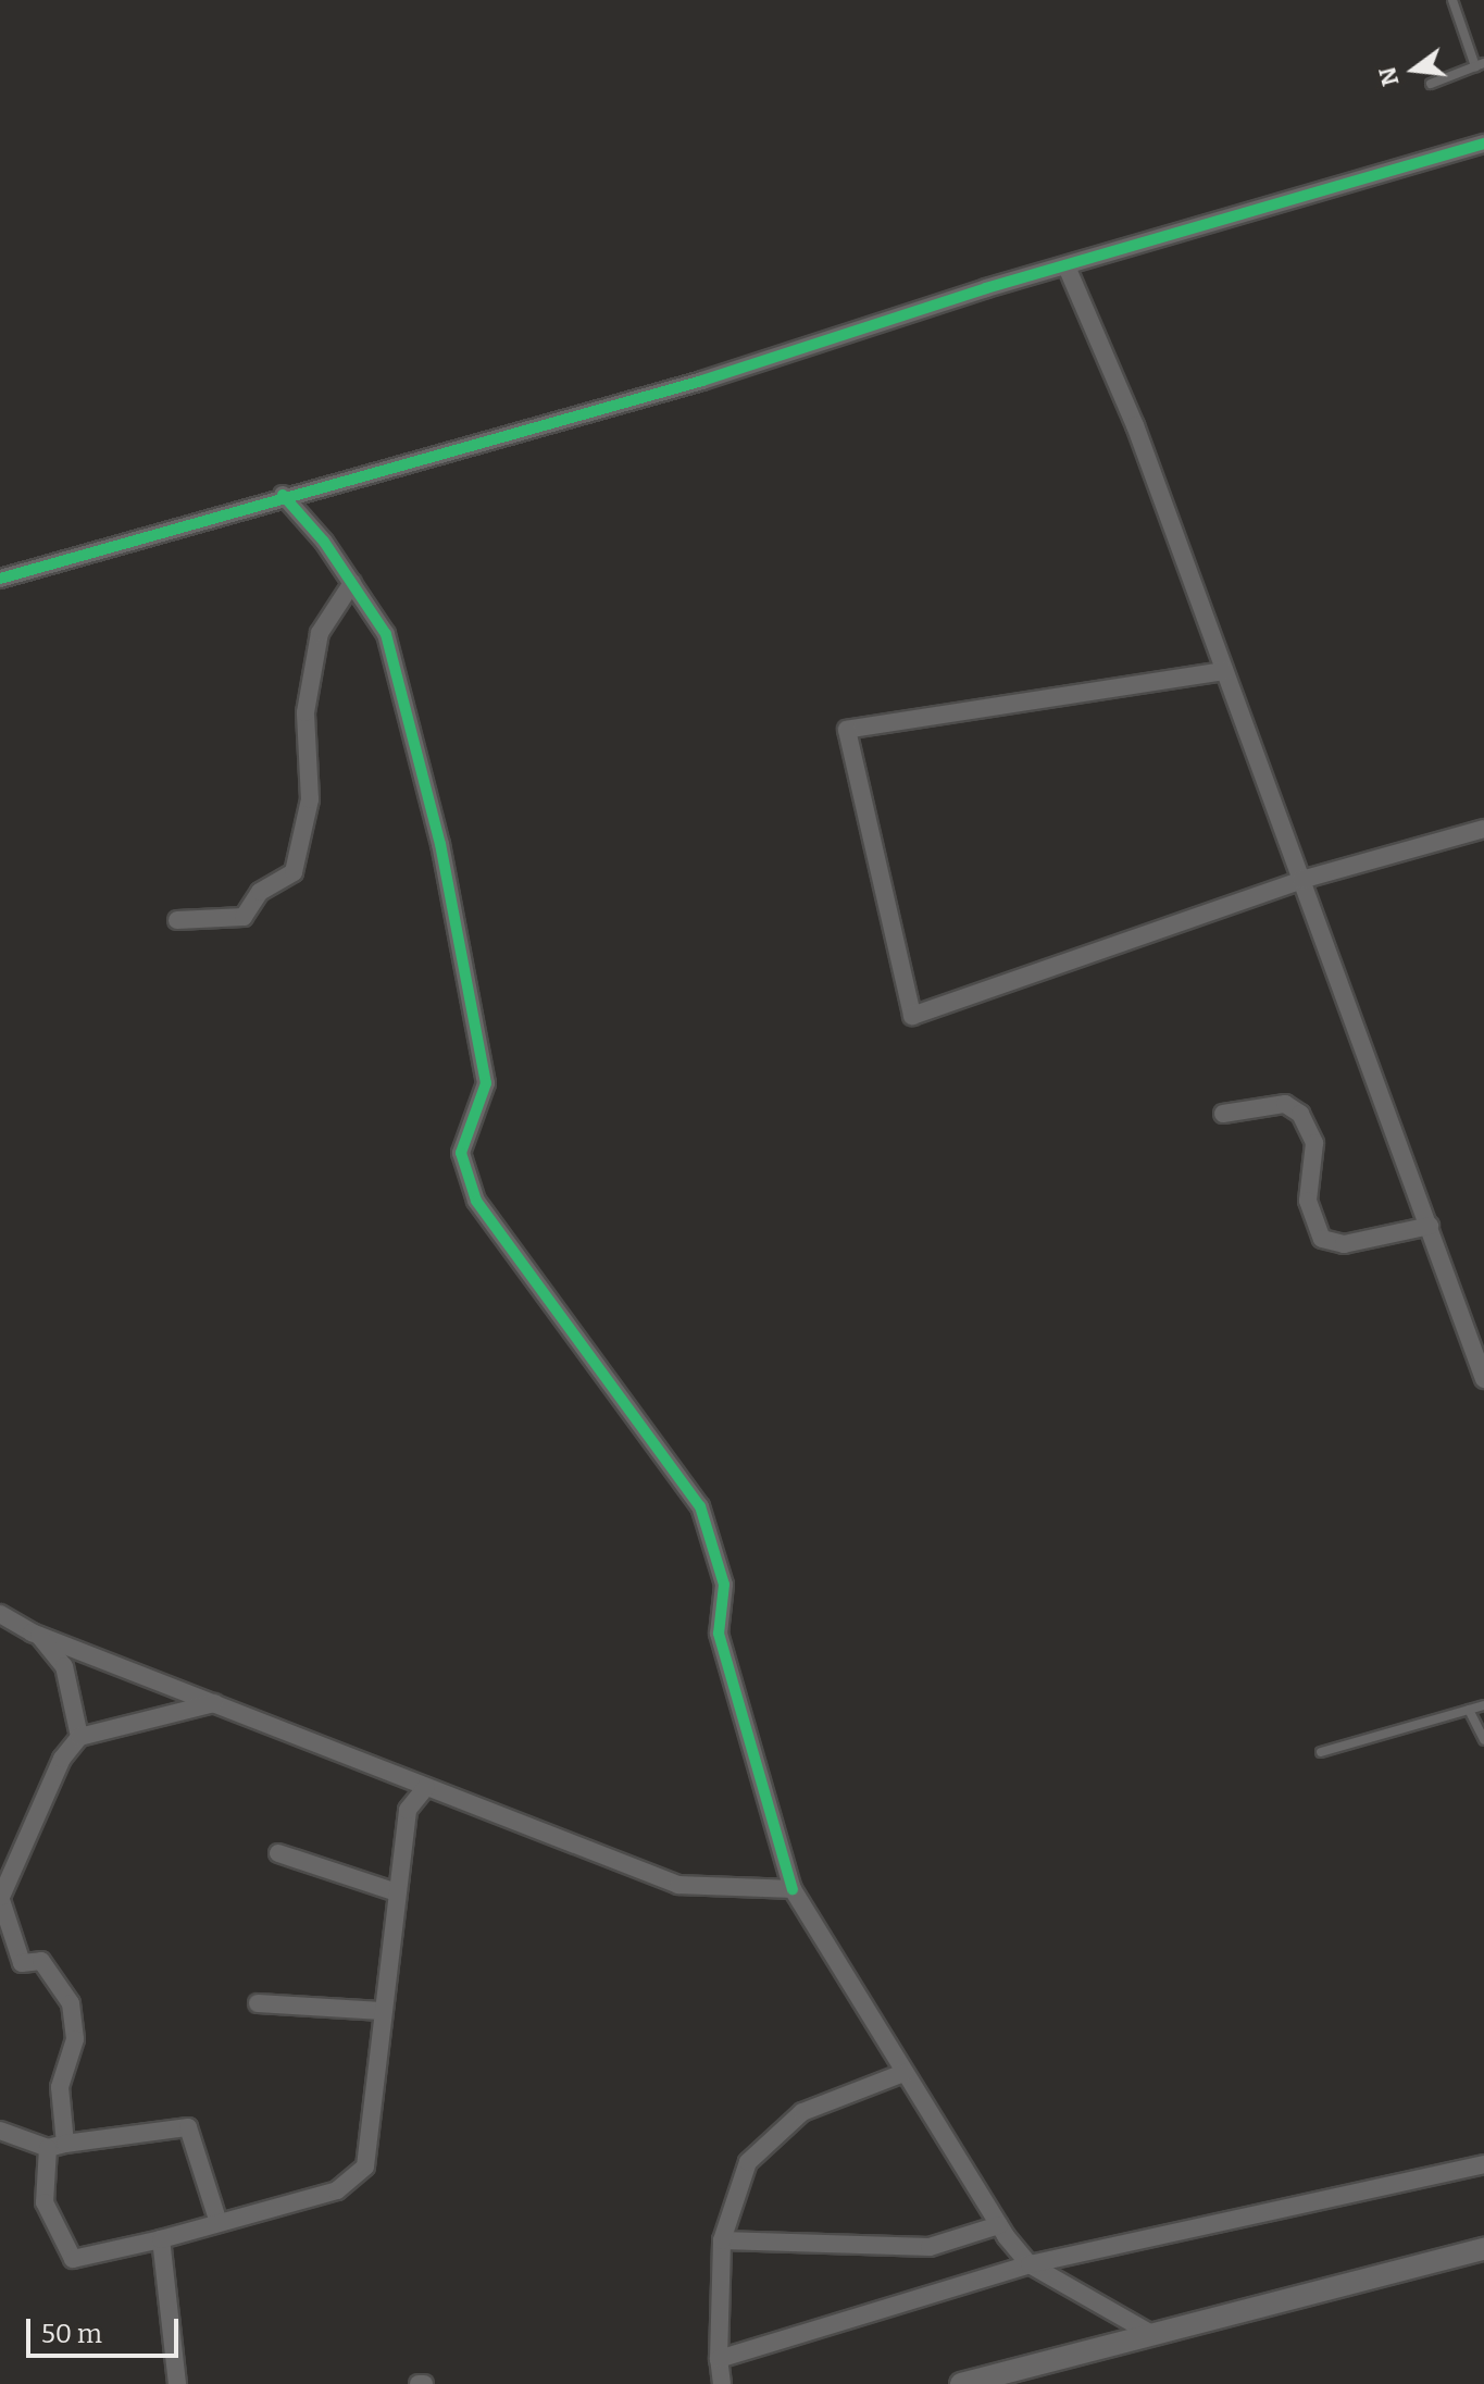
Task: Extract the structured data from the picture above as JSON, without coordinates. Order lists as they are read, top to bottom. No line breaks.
{"scale_bar":"50 m","north":"left"}
